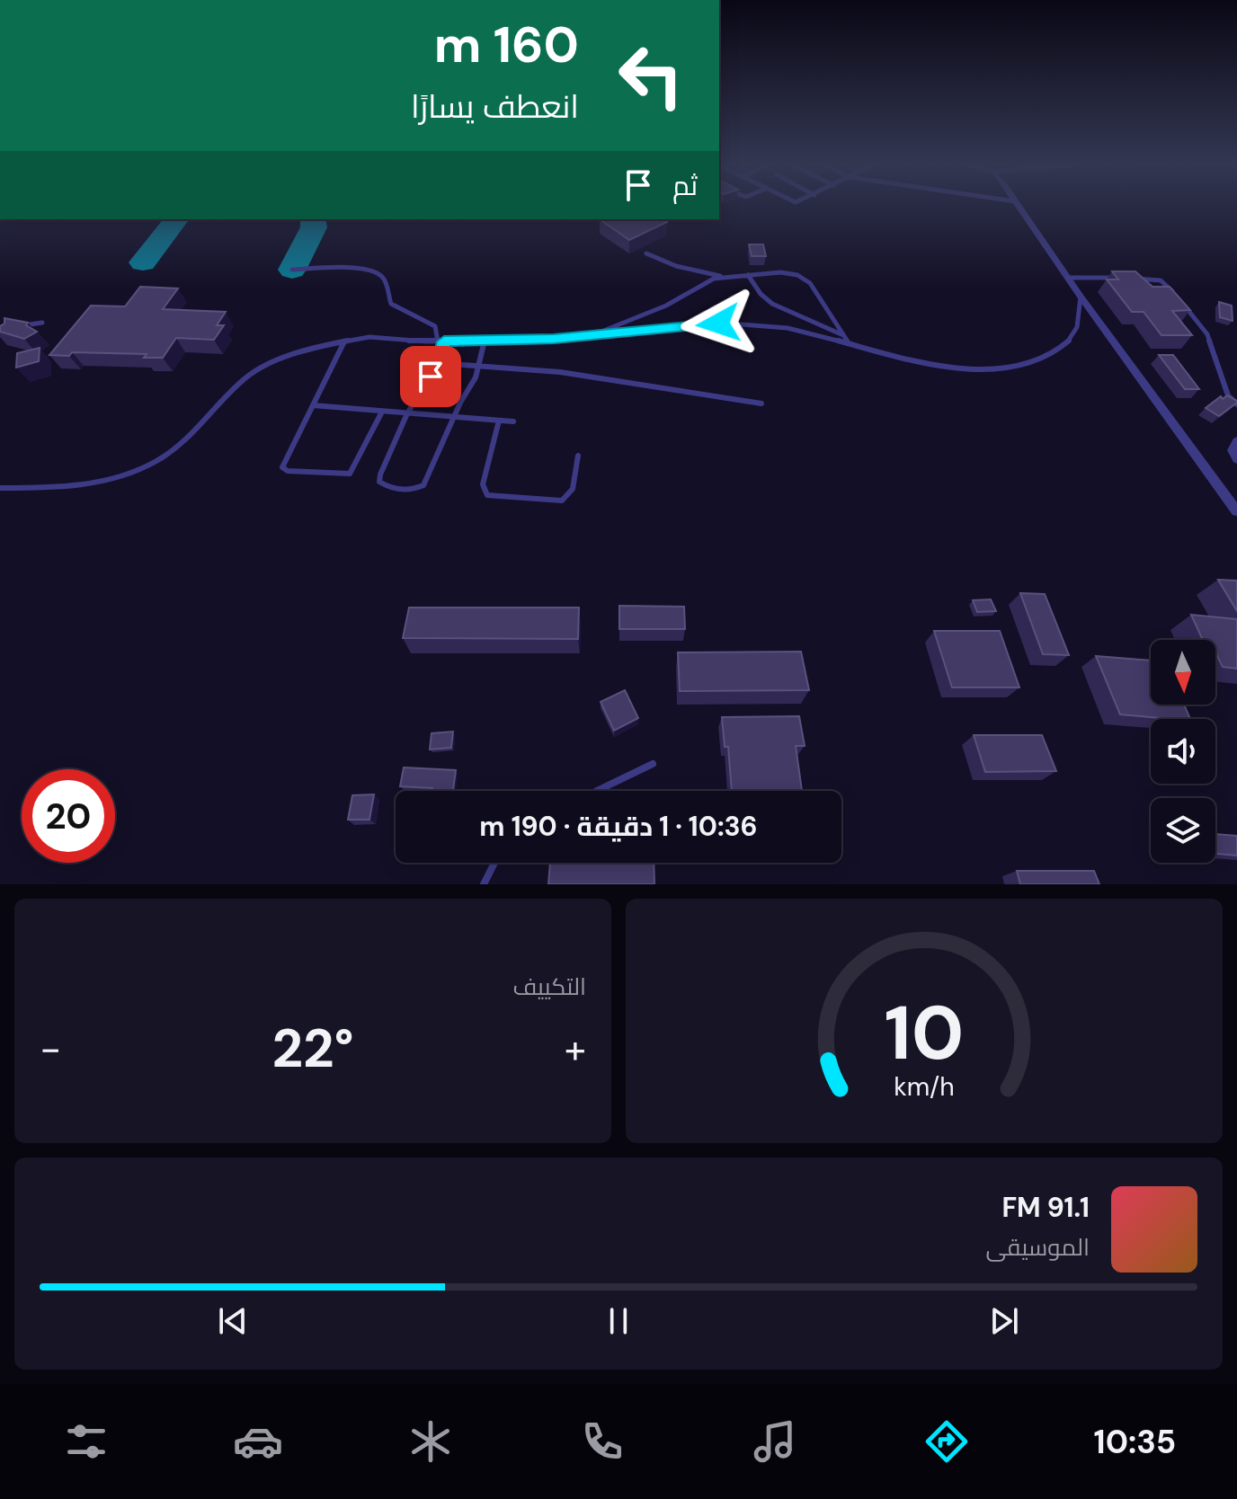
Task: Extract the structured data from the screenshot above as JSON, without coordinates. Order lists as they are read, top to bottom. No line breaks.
{"north":"bottom","page":{"turn":["160 m","انعطف يسارًا"],"then":"ثم","limit":"20","trip":"10:36 · 1 دقيقة · 190 m","tile":"التكييف","heat":["−","22°","+"],"song":["91.1 FM","الموسيقى"],"tabs":"10:35","gauge":["10","km/h"]}}
